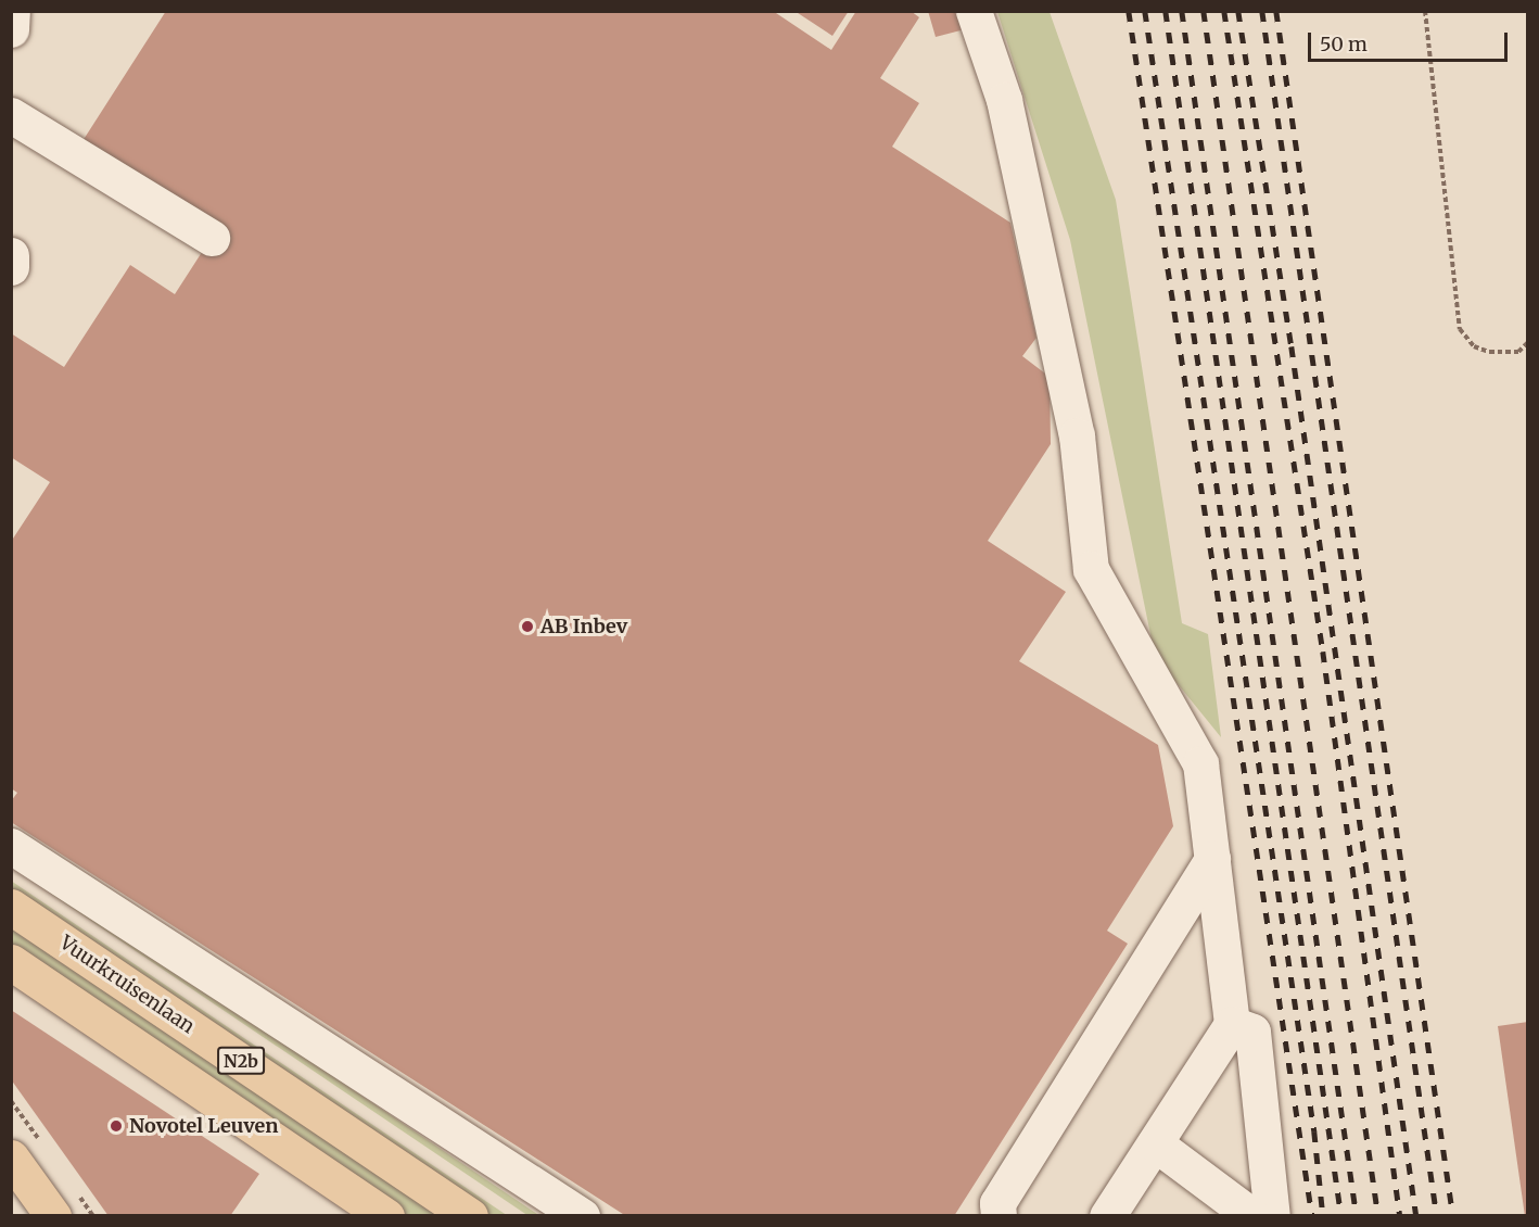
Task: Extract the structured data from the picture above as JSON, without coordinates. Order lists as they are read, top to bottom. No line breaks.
{"streets":{"main road":["Vuurkruisenlaan","N2b"]},"places":["AB Inbev","Novotel Leuven"],"scale_bar":"50 m"}
